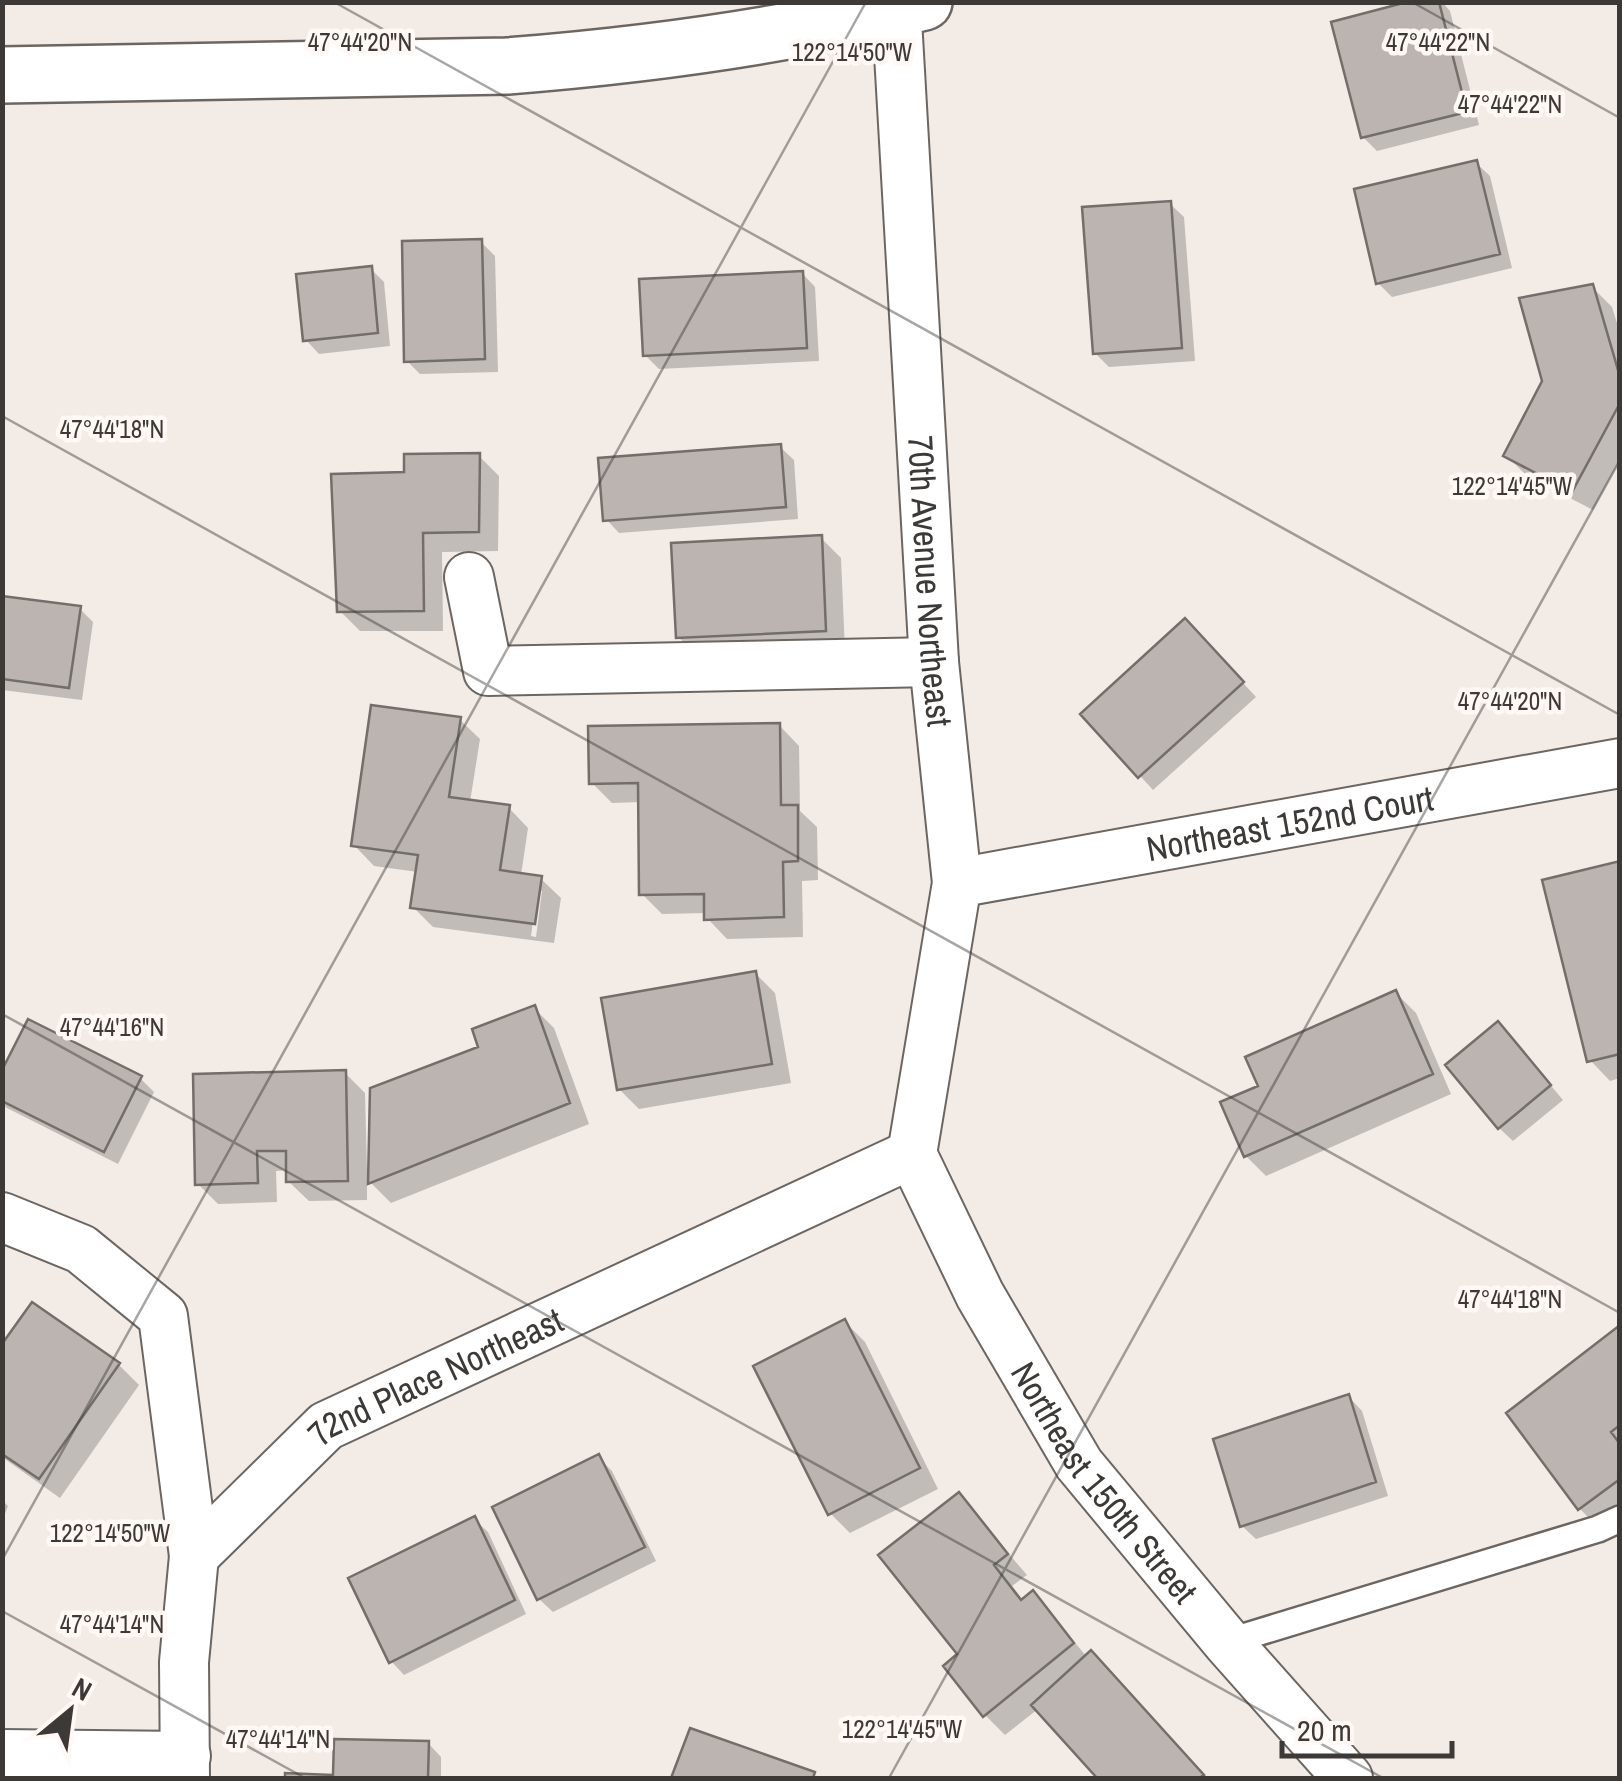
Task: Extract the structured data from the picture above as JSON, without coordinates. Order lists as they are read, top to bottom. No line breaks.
{"streets":{"street":["70th Avenue Northeast","Northeast 152nd Court","72nd Place Northeast","Northeast 150th Street"]},"crossings":[["70th Avenue Northeast","Northeast 152nd Court"],["70th Avenue Northeast","72nd Place Northeast"],["70th Avenue Northeast","Northeast 150th Street"],["72nd Place Northeast","Northeast 150th Street"]],"scale_bar":"20 m","north":"top right","coordinates":["47°44'20\"N","47°44'22\"N","122°14'50\"W","47°44'18\"N","122°14'45\"W","47°44'16\"N","47°44'14\"N"]}
